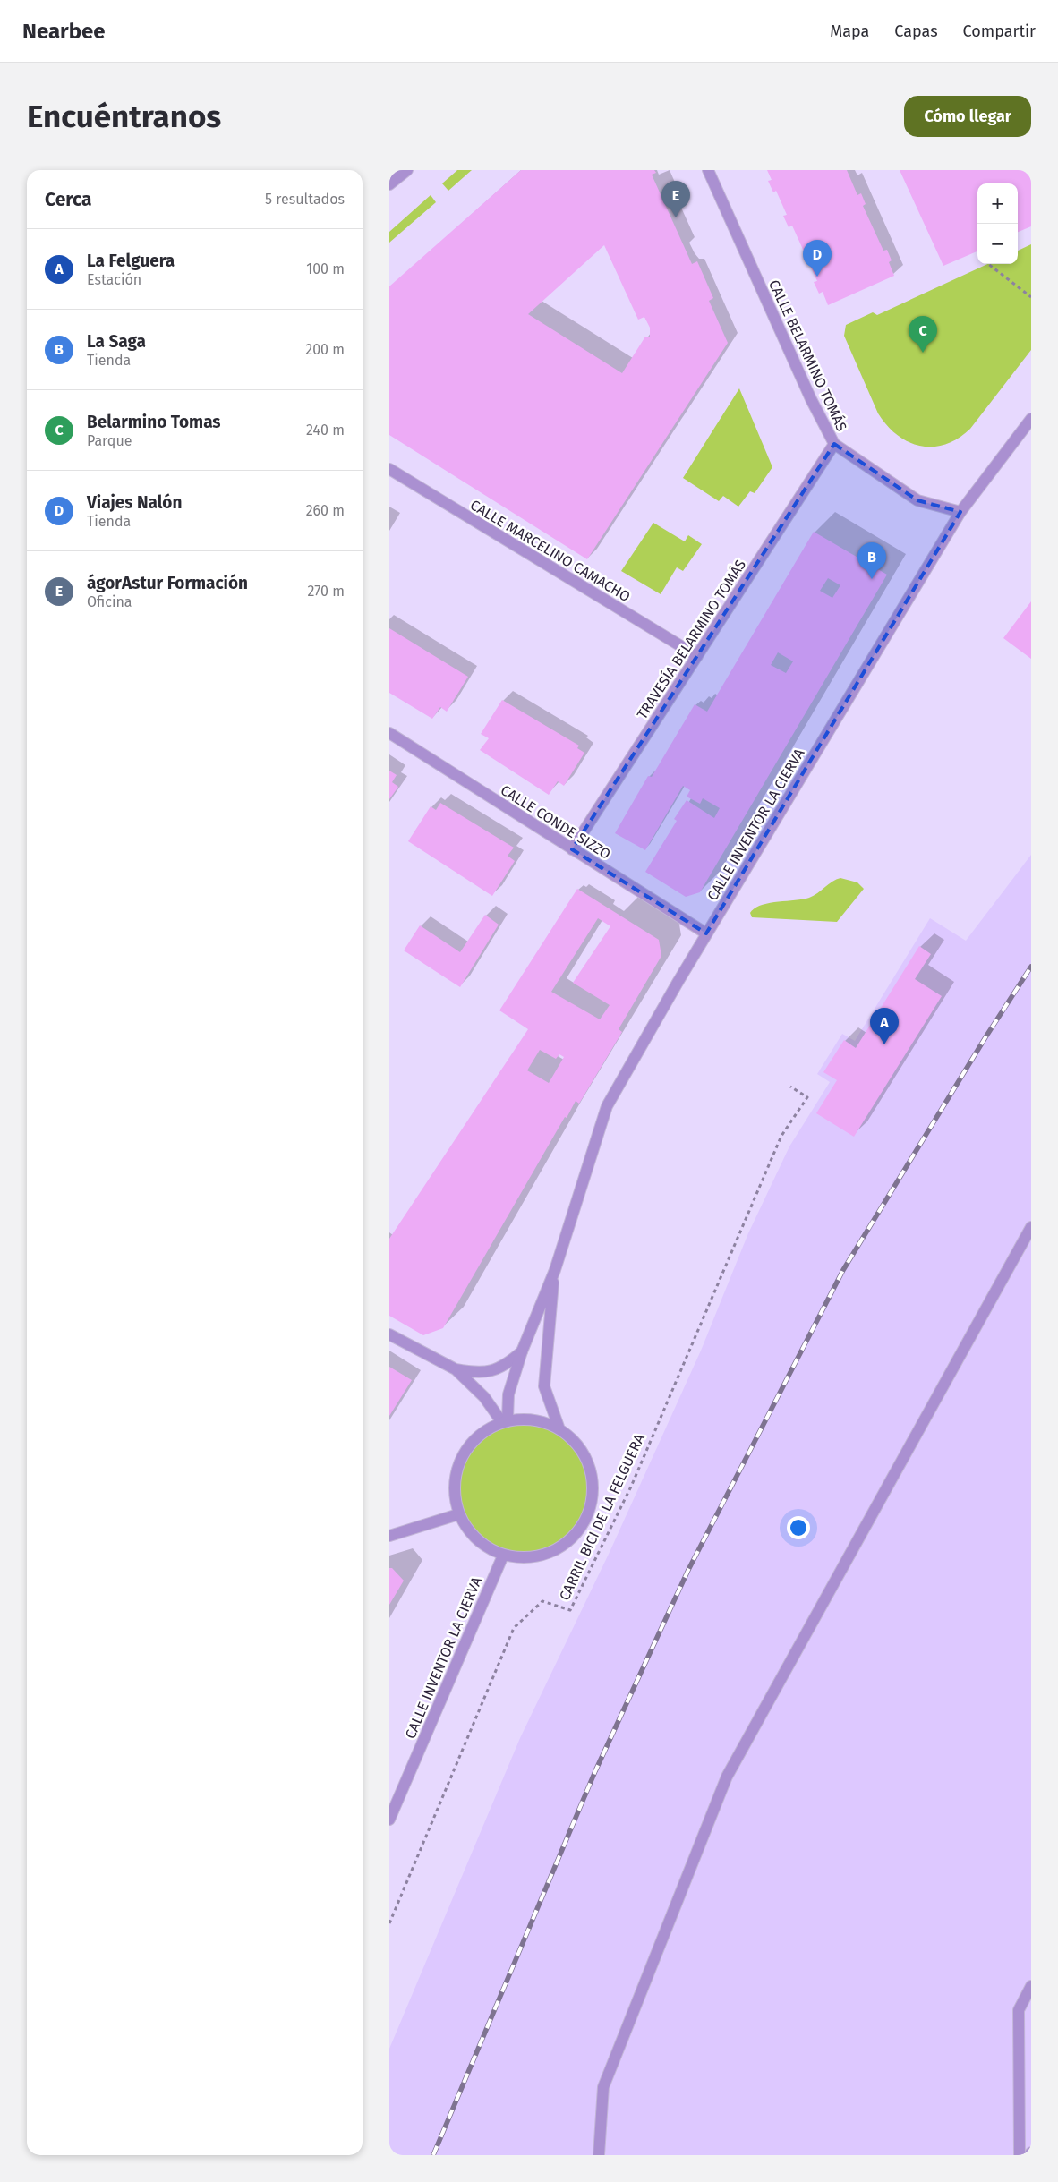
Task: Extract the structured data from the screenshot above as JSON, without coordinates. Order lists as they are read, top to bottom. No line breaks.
{"streets":{"street":["CALLE BELARMINO TOMÁS","CALLE MARCELINO CAMACHO","TRAVESÍA BELARMINO TOMÁS","CALLE CONDE SIZZO","CALLE INVENTOR LA CIERVA"],"path":["CARRIL BICI DE LA FELGUERA"]},"crossings":[["CALLE BELARMINO TOMÁS","TRAVESÍA BELARMINO TOMÁS"],["CALLE BELARMINO TOMÁS","CALLE INVENTOR LA CIERVA"],["CALLE MARCELINO CAMACHO","TRAVESÍA BELARMINO TOMÁS"],["TRAVESÍA BELARMINO TOMÁS","CALLE CONDE SIZZO"],["CALLE CONDE SIZZO","CALLE INVENTOR LA CIERVA"]],"page":{"header":"Nearbee","nav":["Mapa","Capas","Compartir"],"buttons":"Cómo llegar","title":"Encuéntranos","heading":["Cerca","5 resultados"],"pins":["E","D","C","B","A"],"map_buttons":["+","−"],"list":[{"mark":"A","name":"La Felguera","note":"Estación","value":"100 m"},{"mark":"B","name":"La Saga","note":"Tienda","value":"200 m"},{"mark":"C","name":"Belarmino Tomas","note":"Parque","value":"240 m"},{"mark":"D","name":"Viajes Nalón","note":"Tienda","value":"260 m"},{"mark":"E","name":"ágorAstur Formación","note":"Oficina","value":"270 m"}]}}
